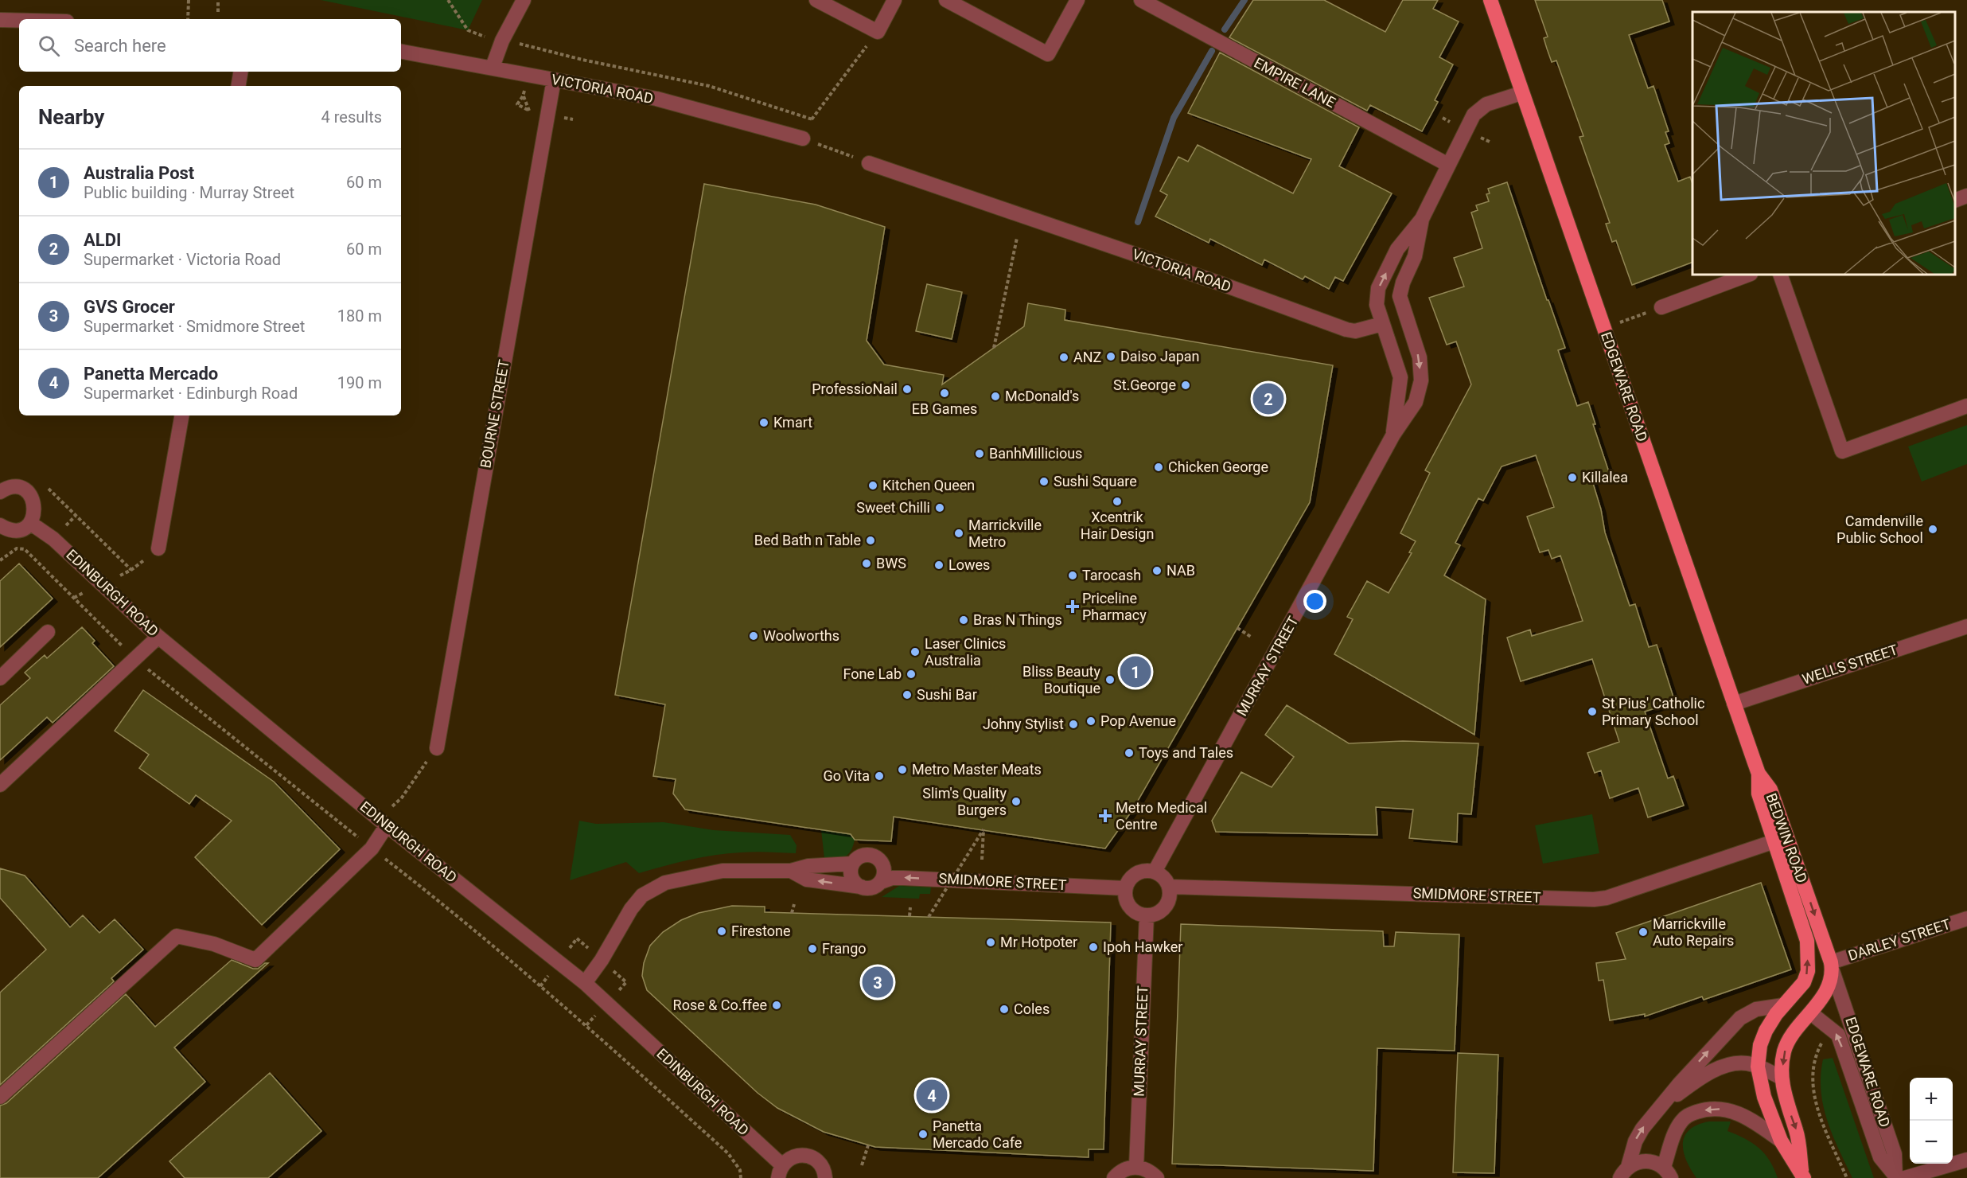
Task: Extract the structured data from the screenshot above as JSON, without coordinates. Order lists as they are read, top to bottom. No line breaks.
{"streets":{"main road":["EDGEWARE ROAD","BEDWIN ROAD"],"street":["EMPIRE LANE","VICTORIA ROAD","BOURNE STREET","EDINBURGH ROAD","WELLS STREET","MURRAY STREET","SMIDMORE STREET","DARLEY STREET"]},"crossings":[["VICTORIA ROAD","BOURNE STREET"],["VICTORIA ROAD","MURRAY STREET"],["EDGEWARE ROAD","WELLS STREET"],["EDGEWARE ROAD","BEDWIN ROAD"],["EDGEWARE ROAD","DARLEY STREET"],["EDINBURGH ROAD","SMIDMORE STREET"],["MURRAY STREET","SMIDMORE STREET"],["BEDWIN ROAD","SMIDMORE STREET"],["BEDWIN ROAD","DARLEY STREET"]],"places":{"other":["Daiso Japan","ANZ","St.George","ProfessioNail","EB Games","McDonald's","Kmart","BanhMillicious","Chicken George","Killalea","Sushi Square","Kitchen Queen","Xcentrik Hair Design","Sweet Chilli","Camdenville Public School","Marrickville Metro","Bed Bath n Table","BWS","Lowes","NAB","Tarocash","Bras N Things","Woolworths","Laser Clinics Australia","Fone Lab","Bliss Beauty Boutique","Sushi Bar","St Pius' Catholic Primary School","Pop Avenue","Johny Stylist","Toys and Tales","Metro Master Meats","Go Vita","Slim's Quality Burgers","Firestone","Marrickville Auto Repairs","Mr Hotpoter","Ipoh Hawker","Frango","Rose & Co.ffee","Coles","Panetta Mercado Cafe"],"health":["Priceline Pharmacy","Metro Medical Centre"]},"page":{"search":"Search here","heading":["Nearby","4 results"],"list":[{"mark":"1","name":"Australia Post","note":"Public building · Murray Street","value":"60 m"},{"mark":"2","name":"ALDI","note":"Supermarket · Victoria Road","value":"60 m"},{"mark":"3","name":"GVS Grocer","note":"Supermarket · Smidmore Street","value":"180 m"},{"mark":"4","name":"Panetta Mercado","note":"Supermarket · Edinburgh Road","value":"190 m"}],"pins":["2","1","3","4"],"map_buttons":["+","−"]}}
